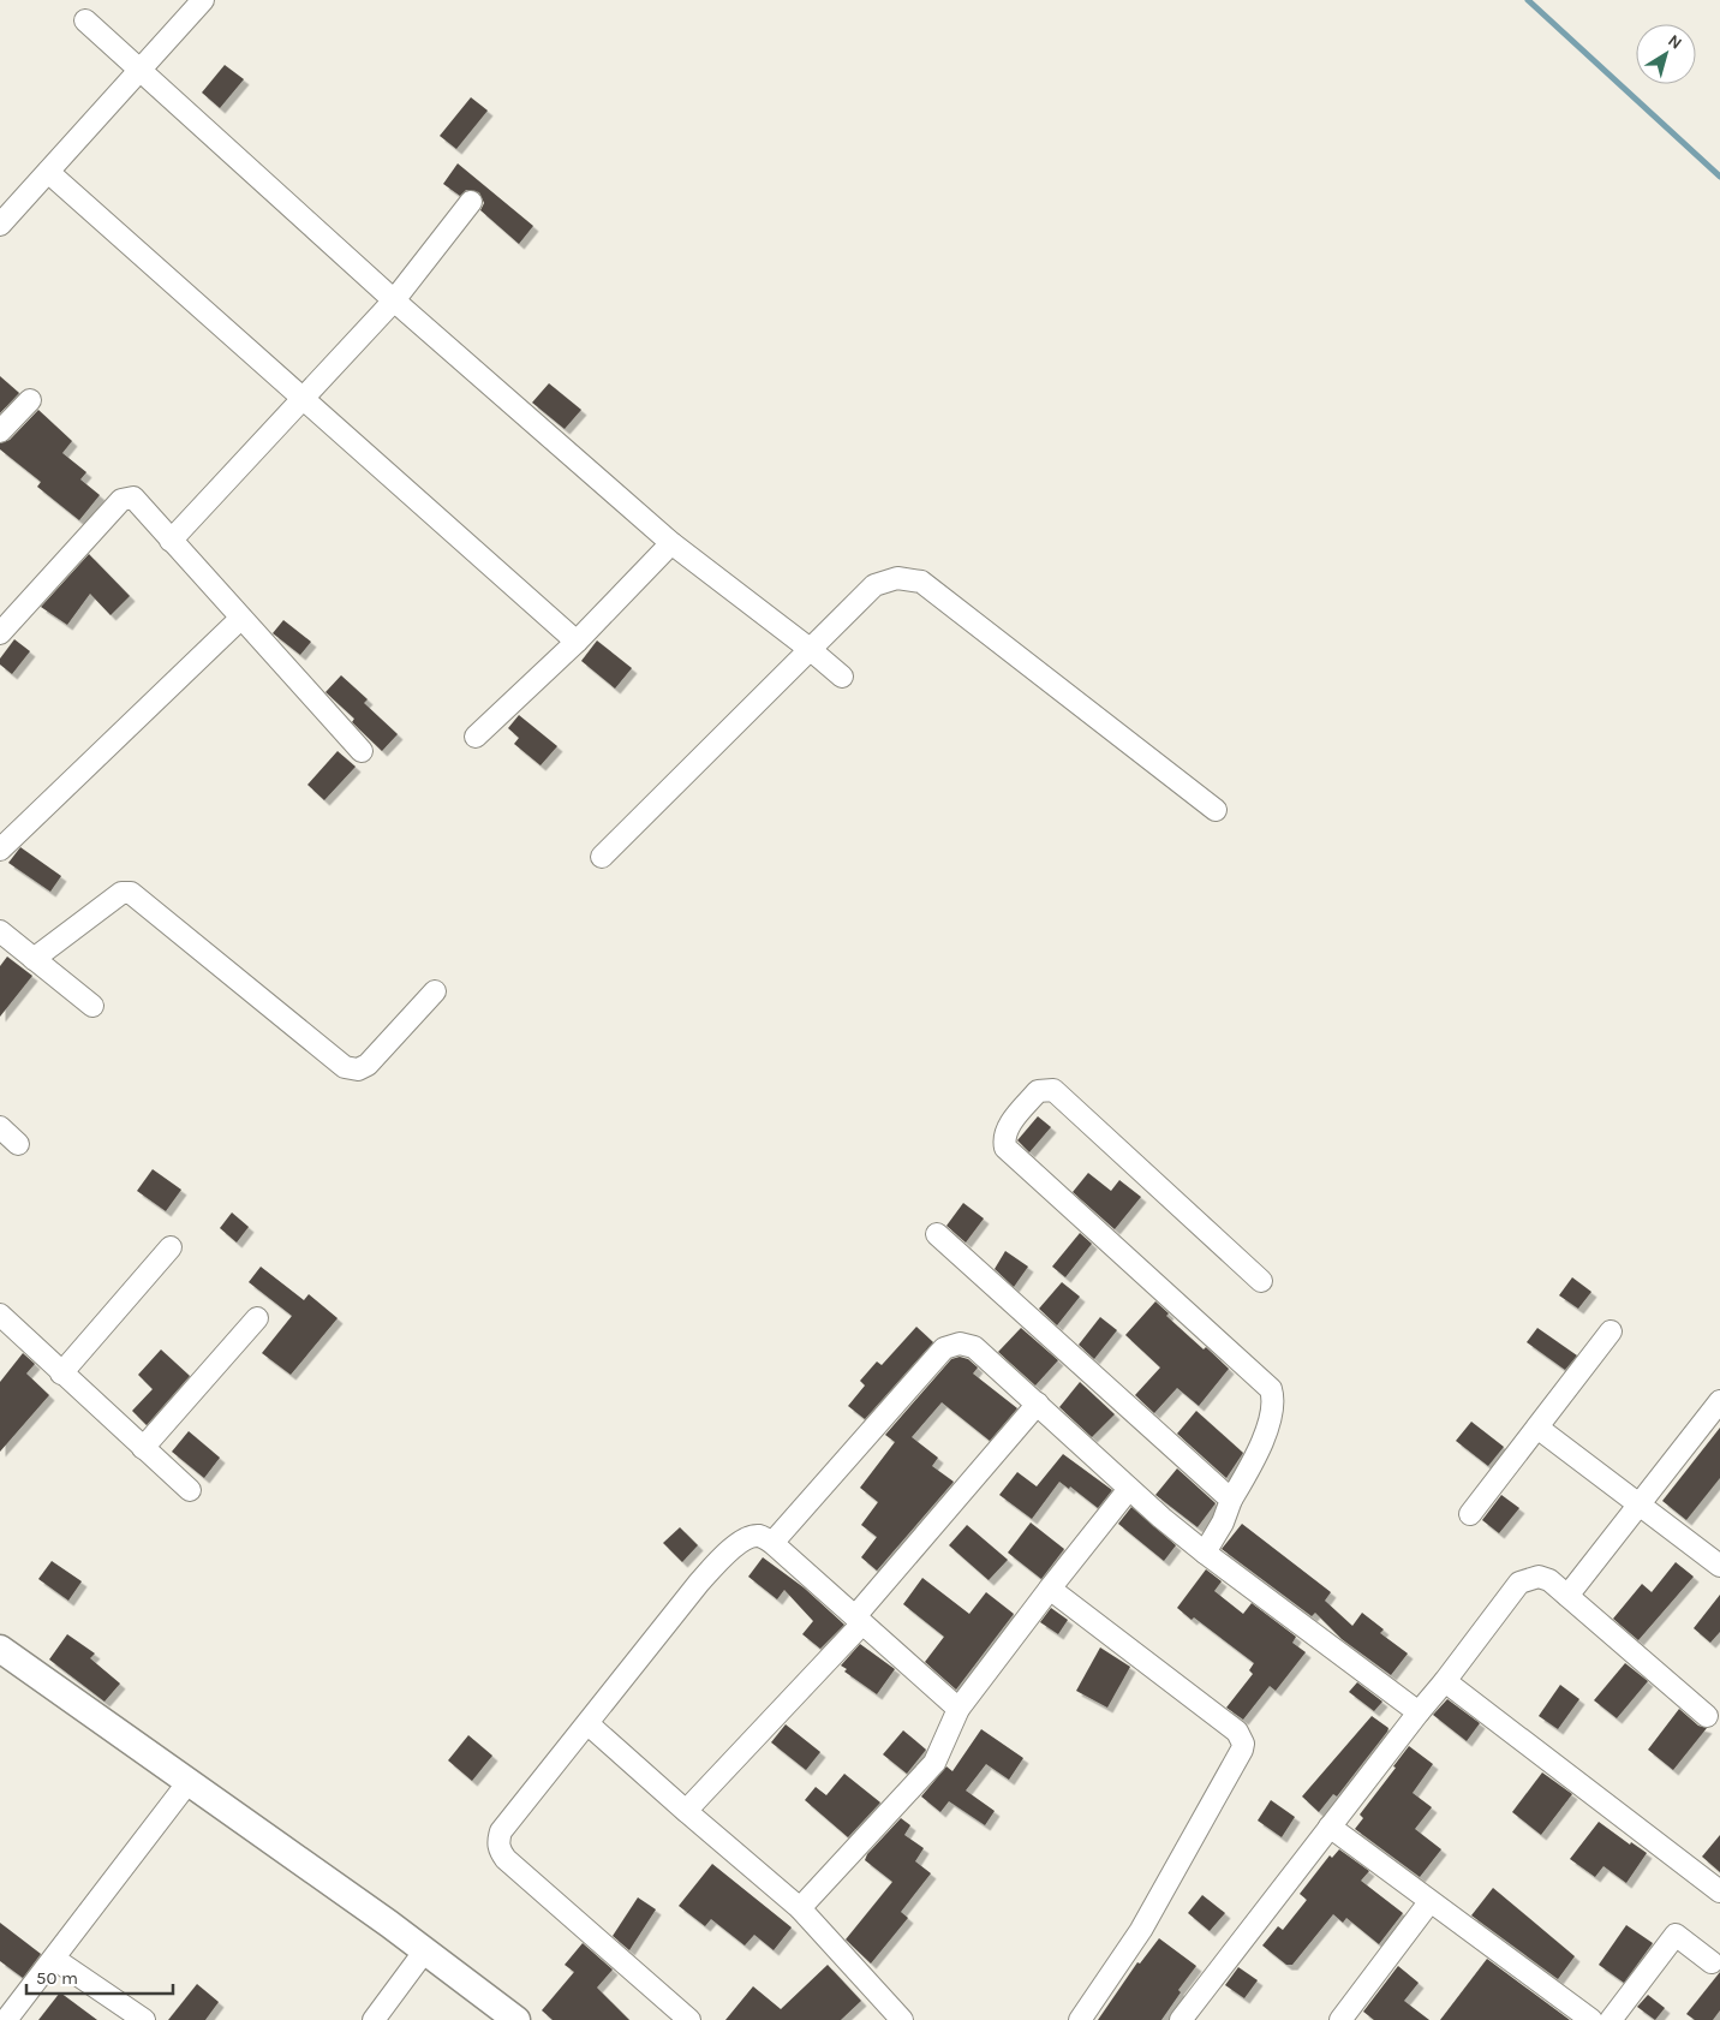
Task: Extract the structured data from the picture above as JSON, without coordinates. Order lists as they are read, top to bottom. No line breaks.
{"scale_bar":"50 m","north":"top right"}
